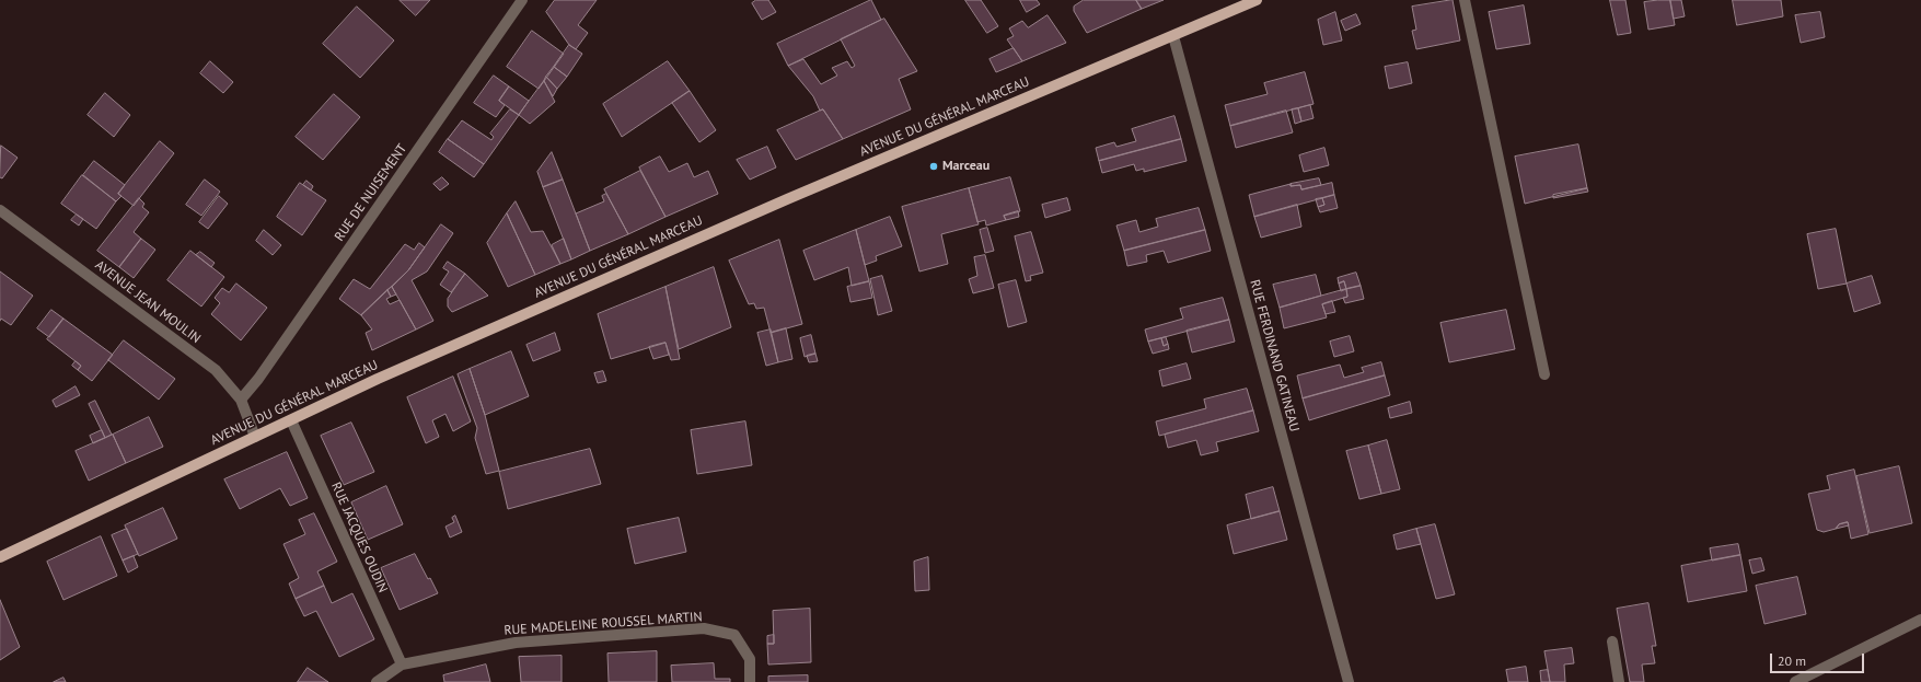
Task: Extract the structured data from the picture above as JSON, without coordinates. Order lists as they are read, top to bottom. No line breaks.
{"streets":{"main road":["AVENUE DU GÉNÉRAL MARCEAU"],"street":["RUE DE NUISEMENT","AVENUE JEAN MOULIN","RUE FERDINAND GATINEAU","RUE JACQUES OUDIN","RUE MADELEINE ROUSSEL MARTIN"]},"crossings":[["AVENUE DU GÉNÉRAL MARCEAU","AVENUE JEAN MOULIN"],["AVENUE DU GÉNÉRAL MARCEAU","RUE FERDINAND GATINEAU"],["AVENUE DU GÉNÉRAL MARCEAU","RUE JACQUES OUDIN"],["RUE DE NUISEMENT","AVENUE JEAN MOULIN"],["RUE JACQUES OUDIN","RUE MADELEINE ROUSSEL MARTIN"]],"places":["Marceau"],"scale_bar":"20 m"}
